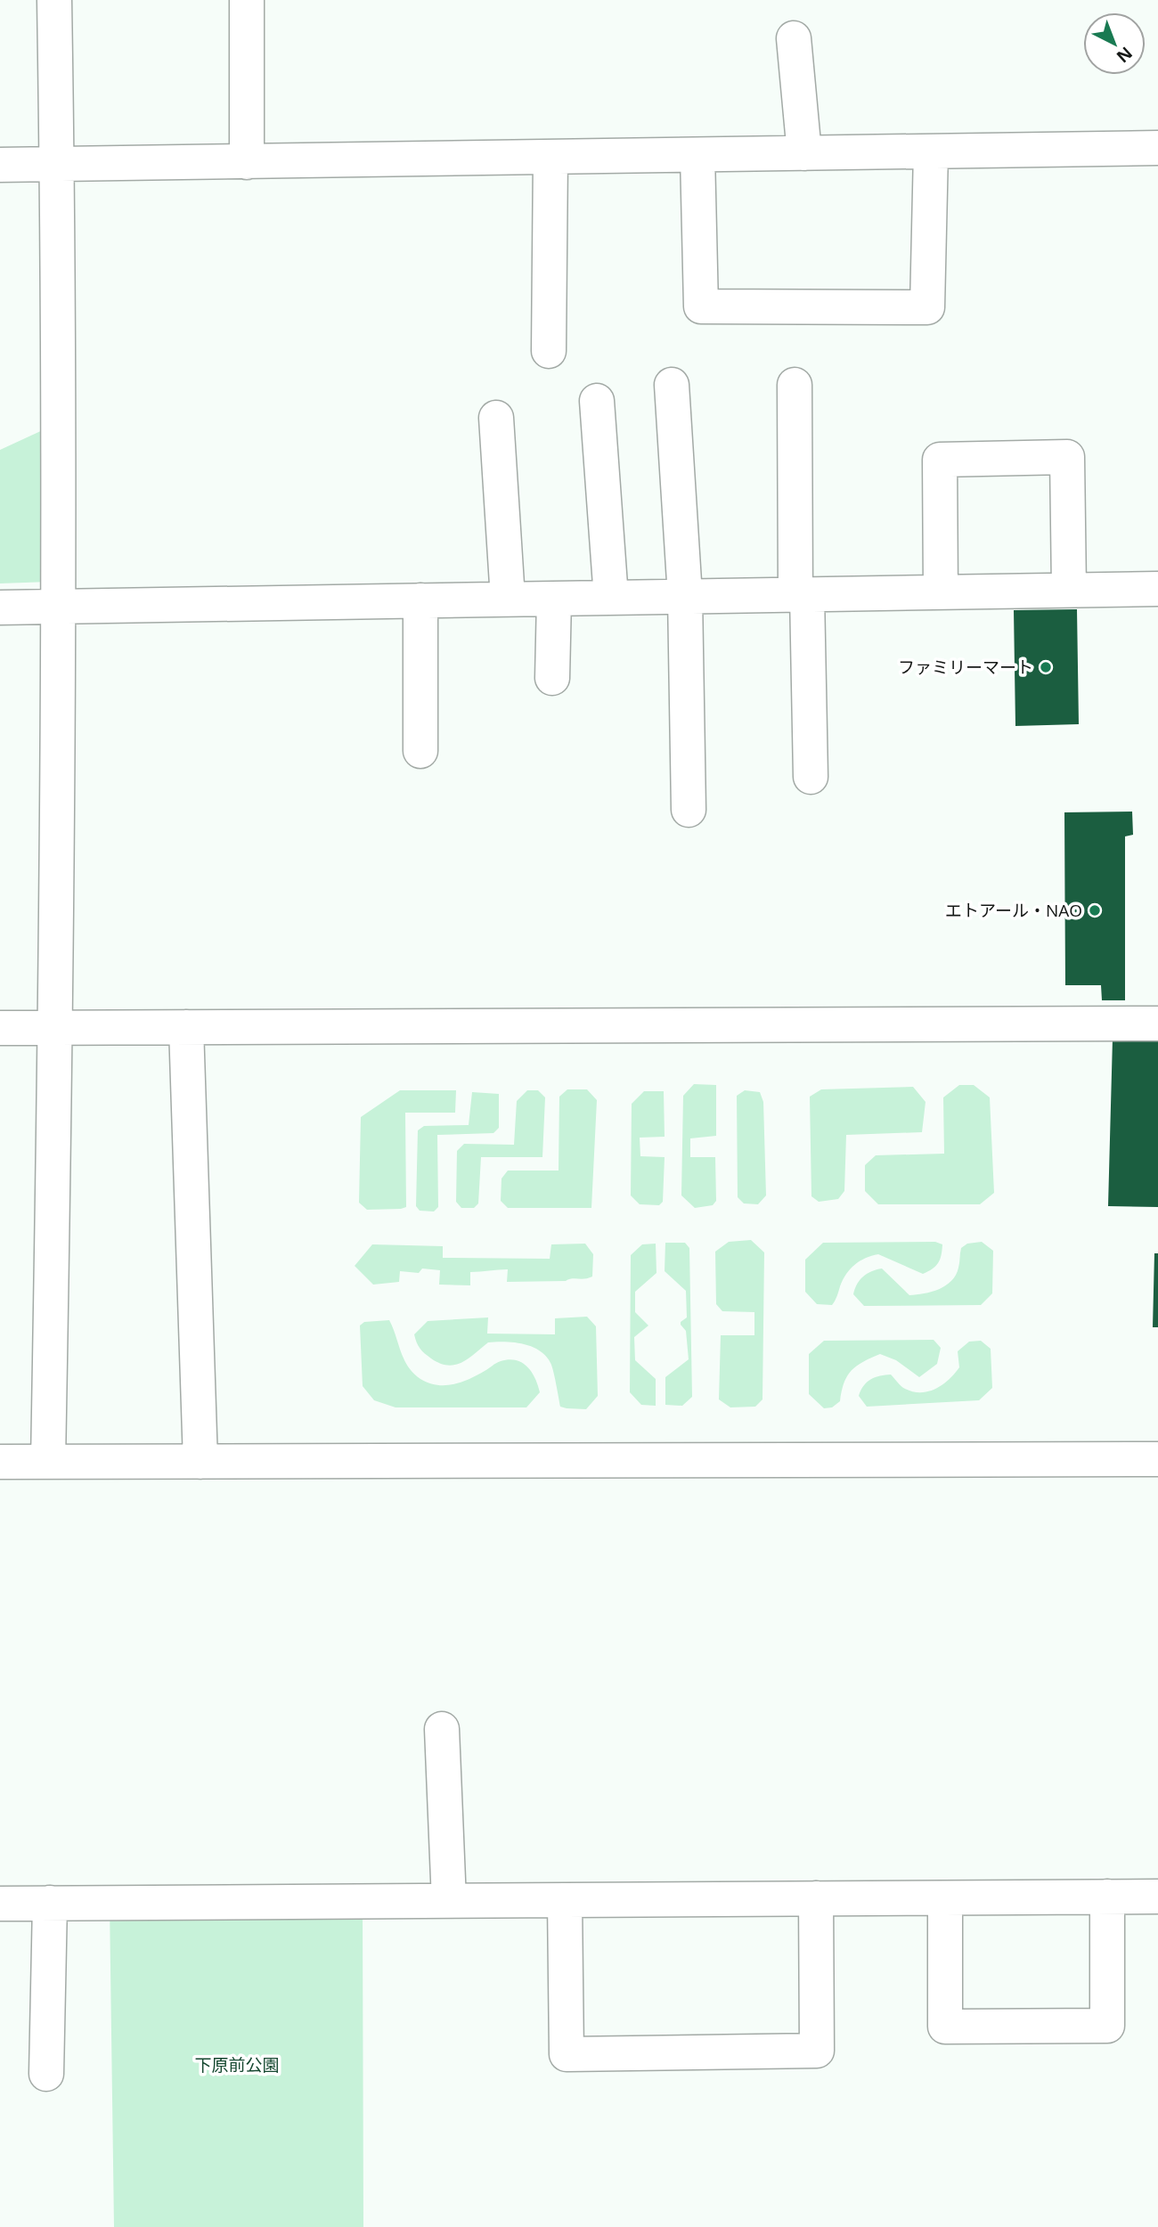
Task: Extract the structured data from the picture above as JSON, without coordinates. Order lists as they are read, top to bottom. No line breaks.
{"parks":["下原前公園"],"places":["ファミリーマート","エトアール・NAO"],"north":"bottom right"}
